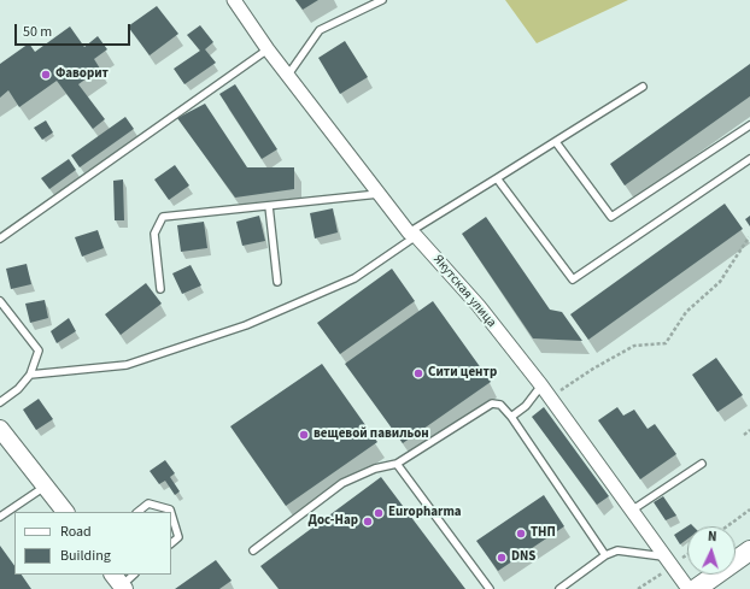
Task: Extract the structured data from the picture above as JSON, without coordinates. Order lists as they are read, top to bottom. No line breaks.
{"streets":{"street":["Якутская улица"]},"places":["Фаворит","Сити центр","вещевой павильон","Europharma","Дос-Нар","ТНП","DNS"],"legend":["Road","Building"],"scale_bar":"50 m","north":"top"}
